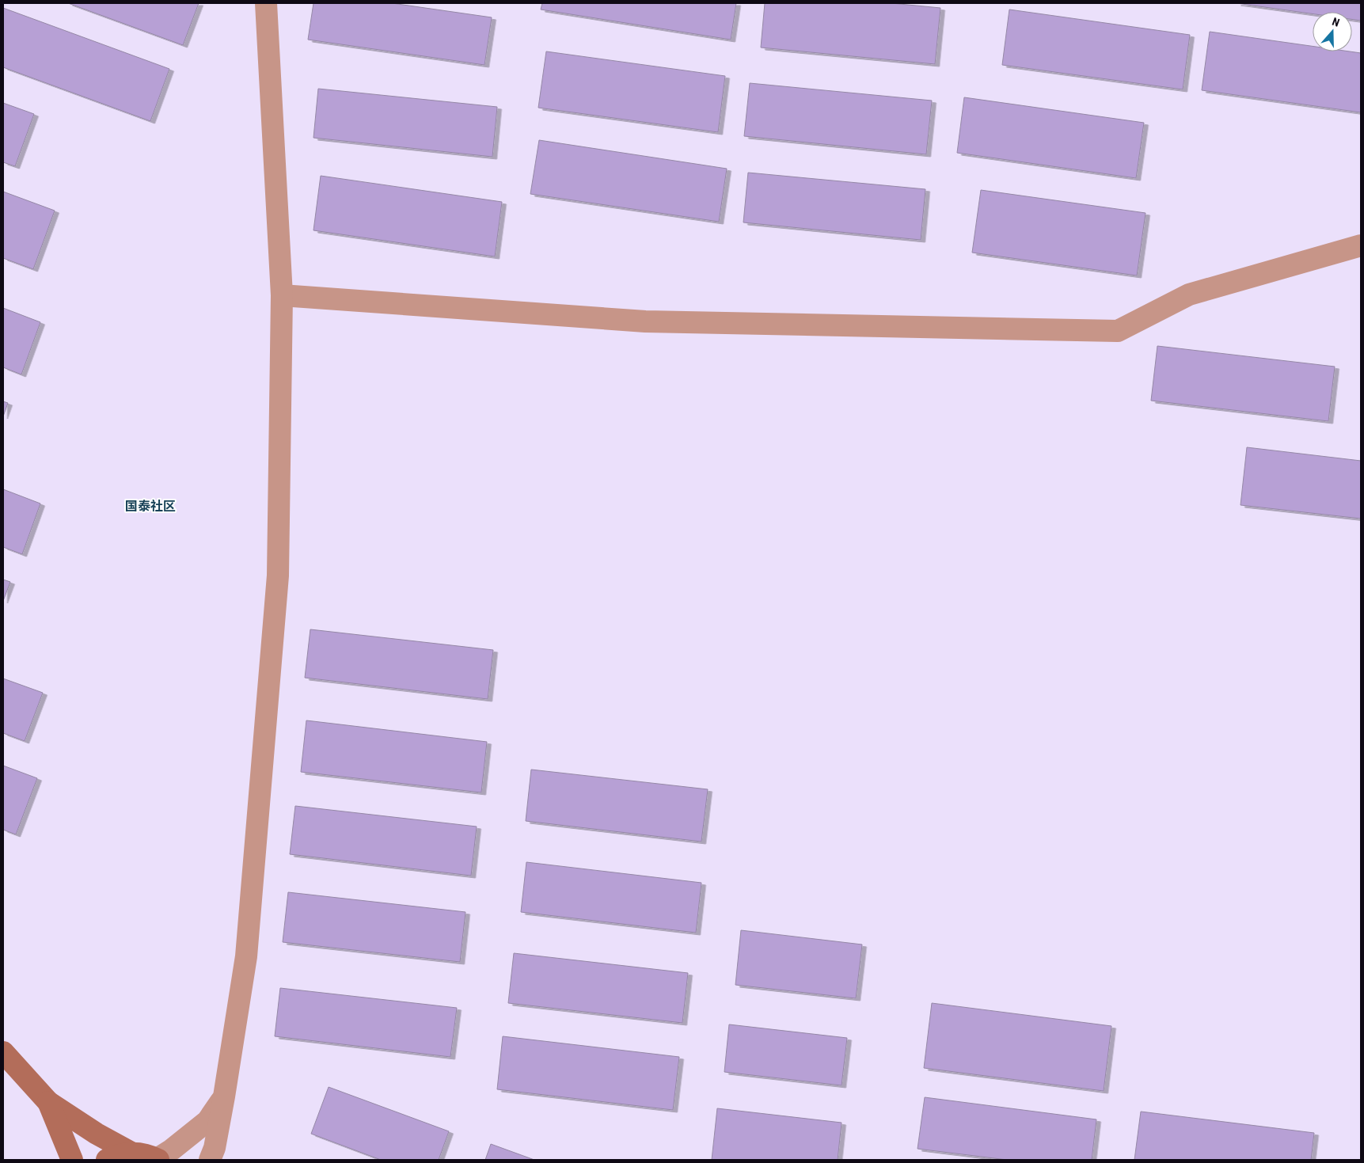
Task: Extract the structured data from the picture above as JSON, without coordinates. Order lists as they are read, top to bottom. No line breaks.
{"districts":["国泰社区"],"north":"top"}
